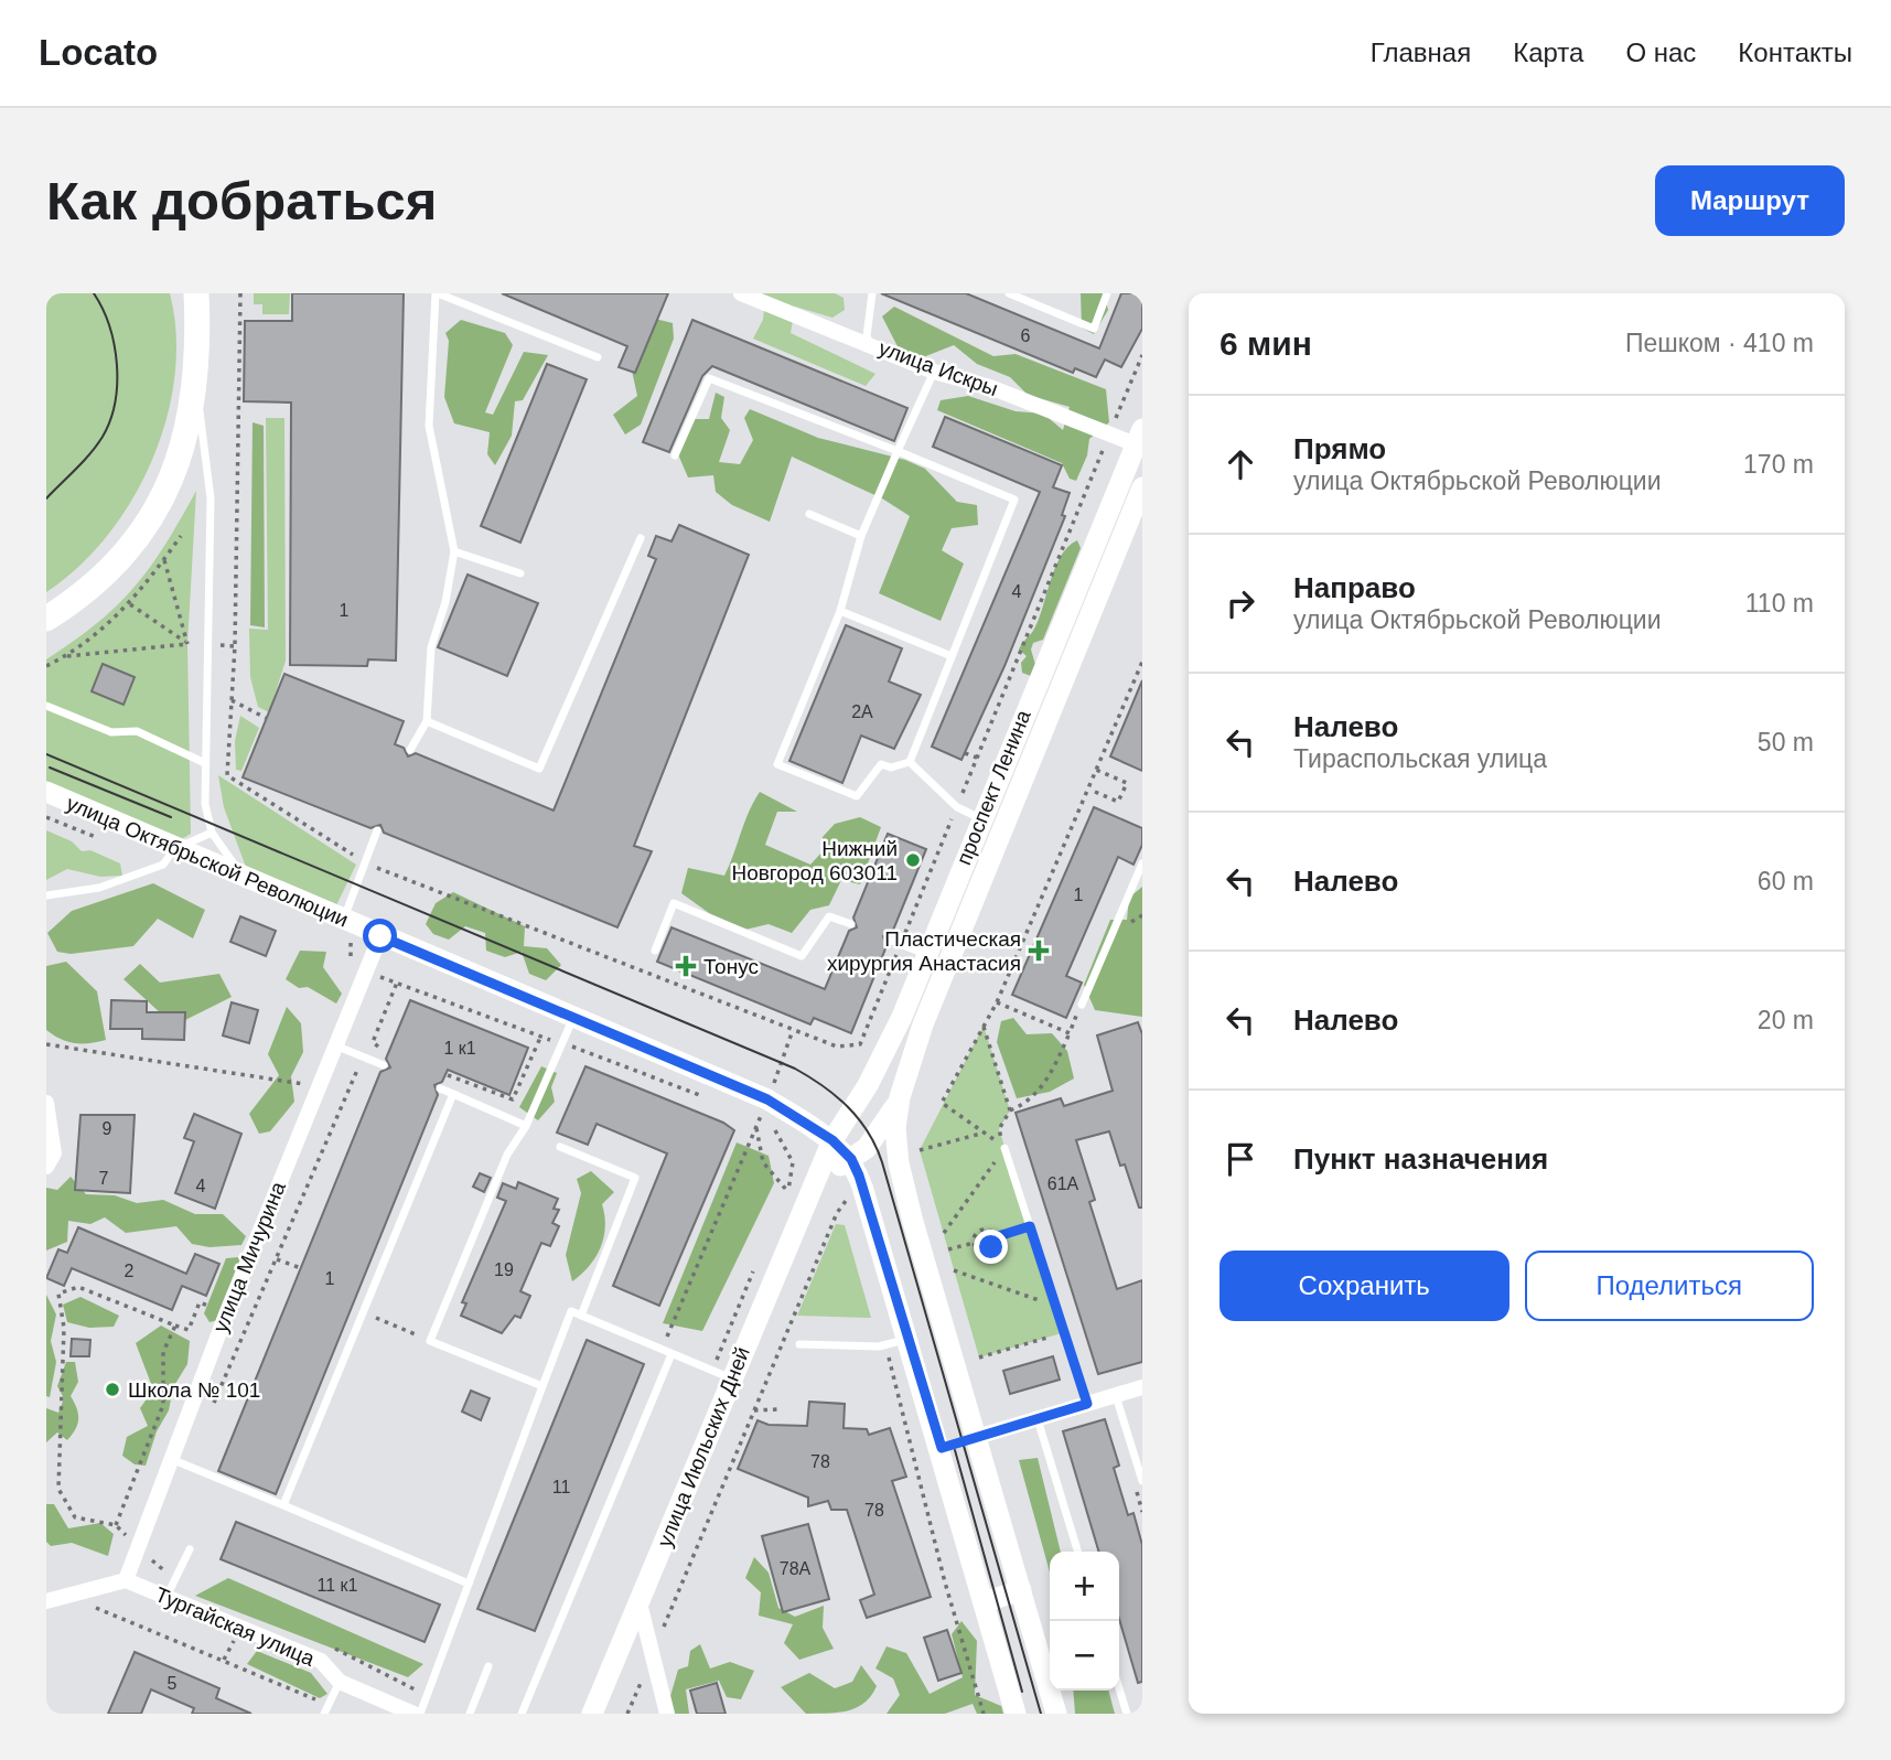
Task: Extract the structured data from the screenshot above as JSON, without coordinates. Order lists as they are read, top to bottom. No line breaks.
{"streets":{"main road":["проспект Ленина","улица Октябрьской Революции","улица Июльских Дней"],"street":["улица Искры","улица Мичурина","Тургайская улица"]},"crossings":[["улица Искры","проспект Ленина"],["проспект Ленина","улица Октябрьской Революции"],["проспект Ленина","улица Июльских Дней"],["улица Октябрьской Революции","улица Мичурина"],["улица Октябрьской Революции","улица Июльских Дней"],["улица Мичурина","Тургайская улица"]],"places":{"other":["Нижний Новгород 603011","Школа № 101"],"health":["Пластическая хирургия Анастасия","Тонус"]},"house_numbers":["6","4","1","2А","1","1 к1","9","7","61А","4","19","2","1","78","11","78","78А","11 к1","5"],"page":{"header":"Locato","nav":["Главная","Карта","О нас","Контакты"],"buttons":["Маршрут",["Сохранить","Поделиться"]],"title":"Как добраться","heading":["6 мин","Пешком · 410 m"],"list":[["Прямо","улица Октябрьской Революции","170 m"],["Направо","улица Октябрьской Революции","110 m"],["Налево","Тираспольская улица","50 m"],["Налево","60 m"],["Налево","20 m"],"Пункт назначения"],"map_buttons":["+","−"]}}
